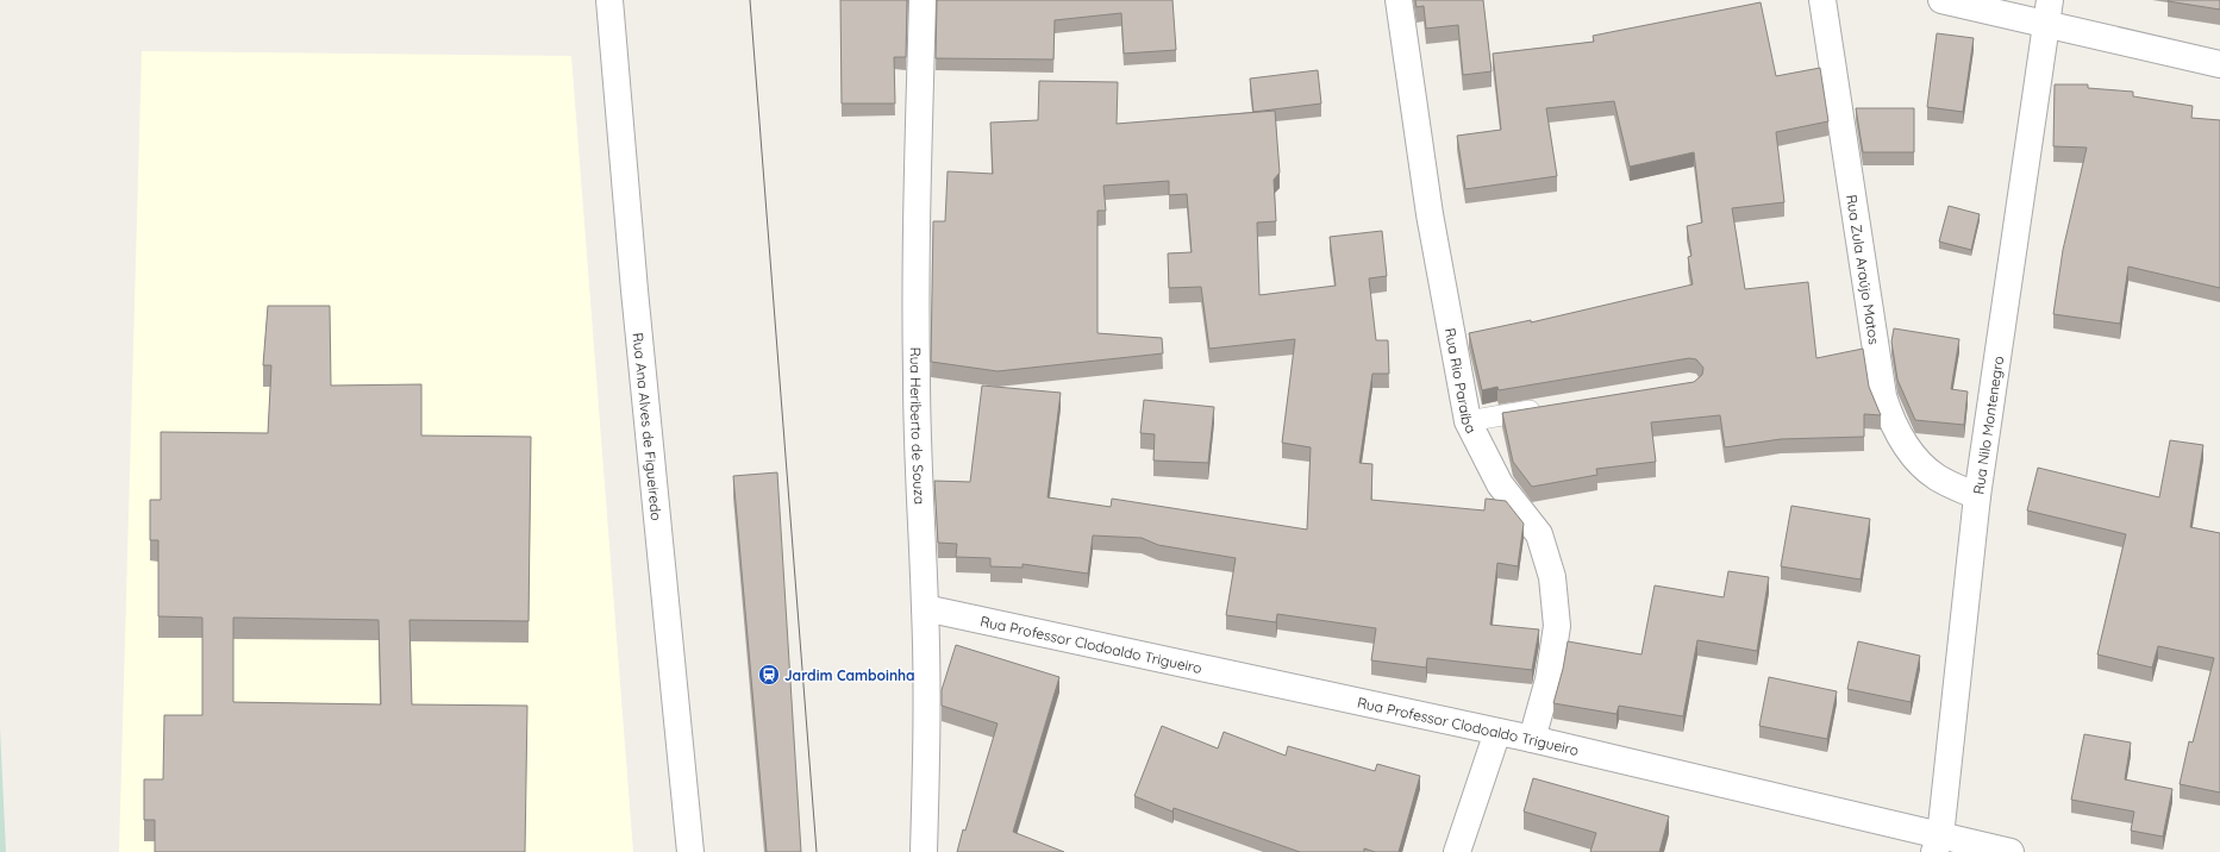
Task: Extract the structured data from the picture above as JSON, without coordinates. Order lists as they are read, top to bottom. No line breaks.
{"streets":{"street":["Rua Zula Araújo Matos","Rua Rio Paraíba","Rua Ana Alves de Figueiredo","Rua Heriberto de Souza","Rua Nilo Montenegro","Rua Professor Clodoaldo Trigueiro"]},"crossings":[["Rua Zula Araújo Matos","Rua Nilo Montenegro"],["Rua Rio Paraíba","Rua Professor Clodoaldo Trigueiro"],["Rua Heriberto de Souza","Rua Professor Clodoaldo Trigueiro"],["Rua Nilo Montenegro","Rua Professor Clodoaldo Trigueiro"]],"places":{"station":["Jardim Camboinha"]}}
